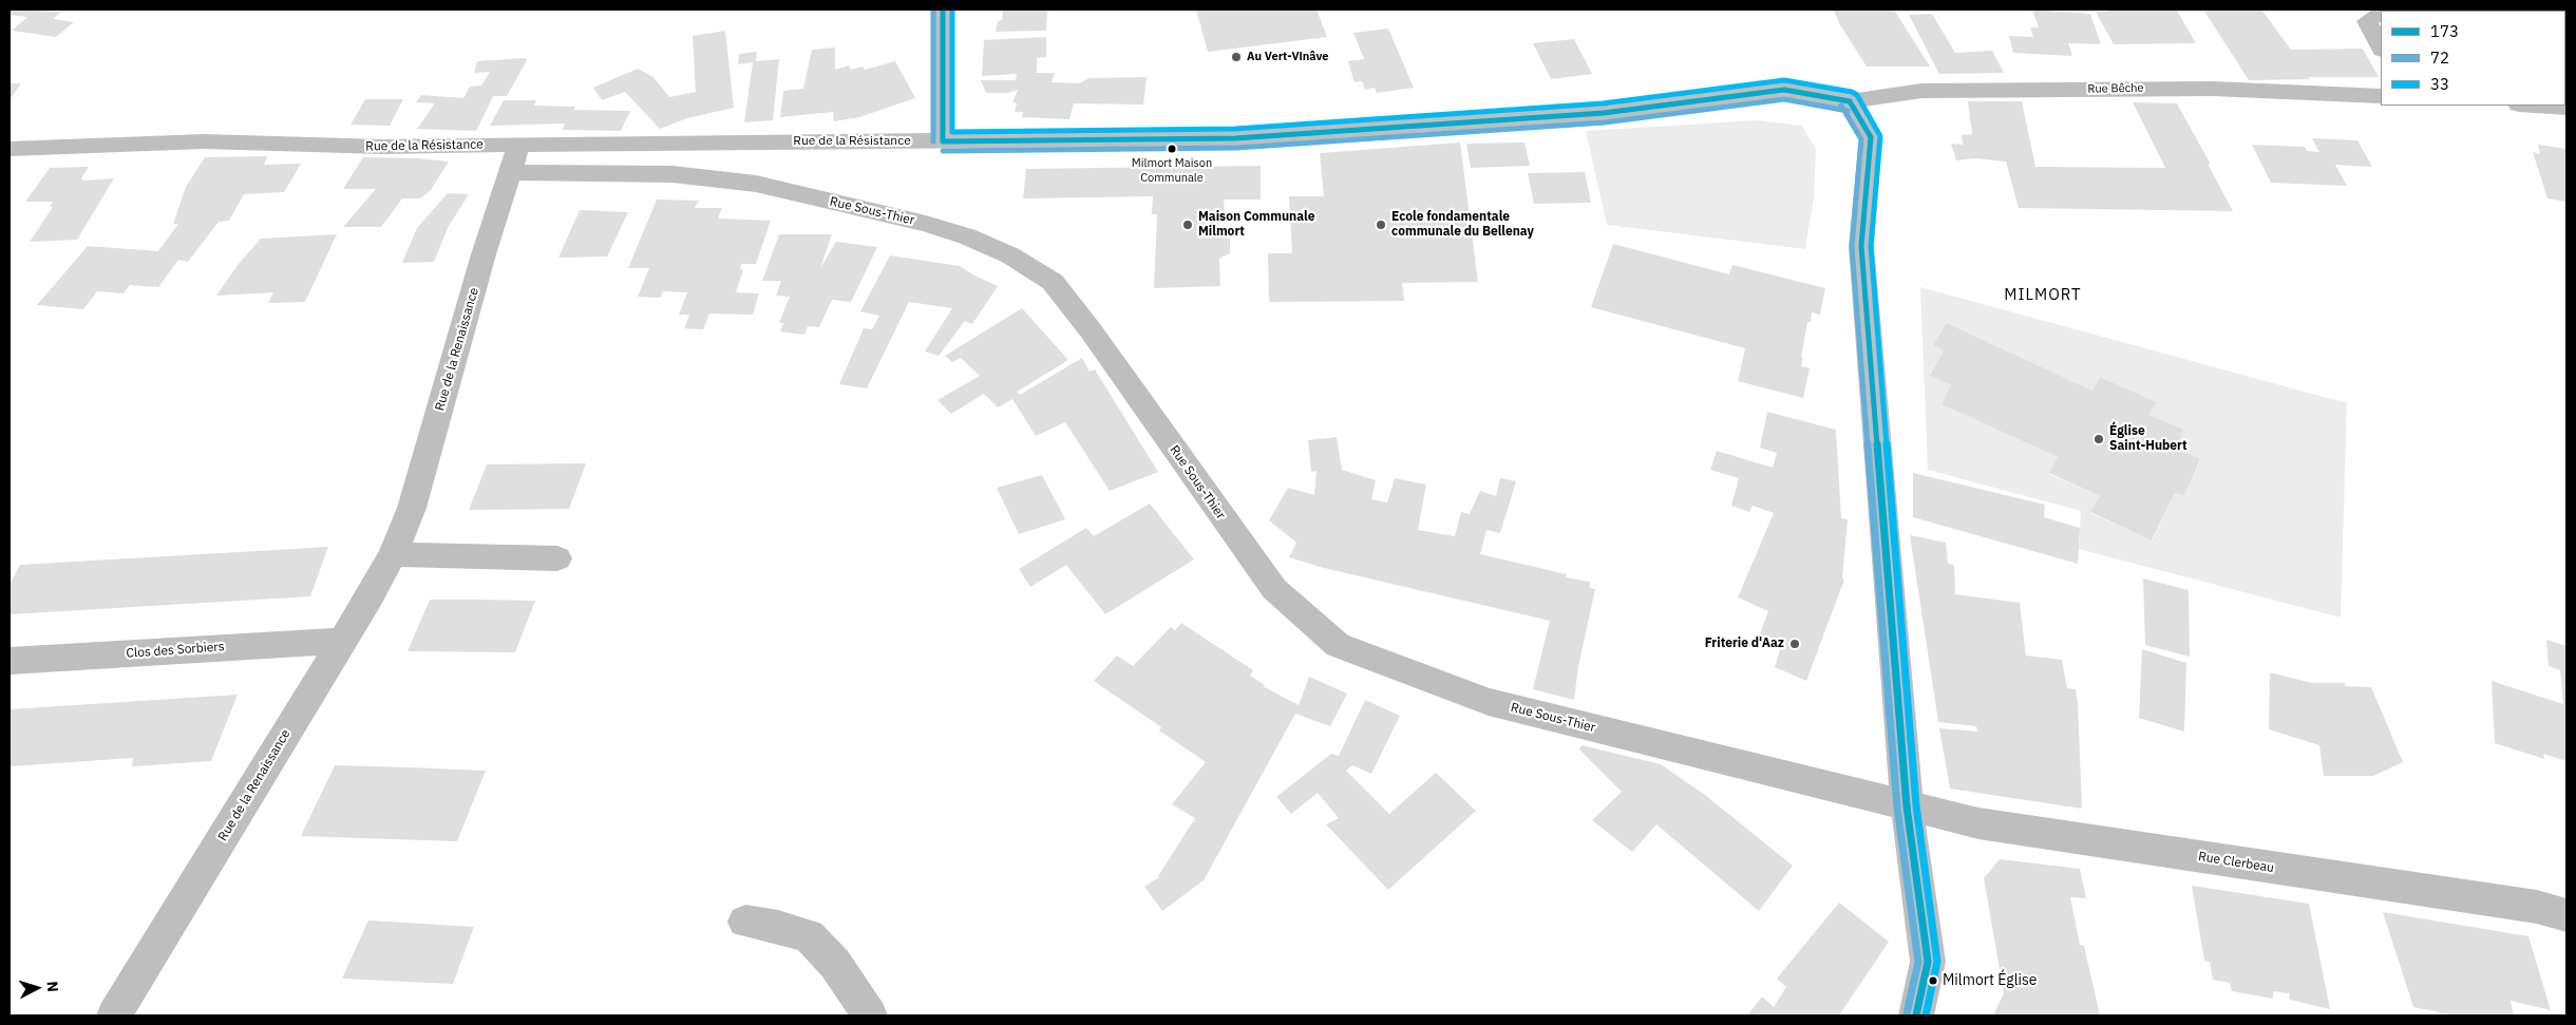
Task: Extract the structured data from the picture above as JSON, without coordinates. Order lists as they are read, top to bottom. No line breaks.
{"streets":{"street":["Rue Bêche","Rue de la Résistance","Rue Sous-Thier","Rue de la Renaissance","Clos des Sorbiers","Rue Clerbeau"]},"crossings":[["Rue Bêche","Rue de la Résistance"],["Rue de la Résistance","Rue de la Renaissance"],["Rue Sous-Thier","Rue de la Renaissance"],["Rue Sous-Thier","Rue Clerbeau"],["Rue de la Renaissance","Clos des Sorbiers"]],"districts":["MILMORT"],"places":["Au Vert-Vinâve","Milmort Maison Communale","Maison Communale Milmort","Ecole fondamentale communale du Bellenay","Église Saint-Hubert","Friterie d'Aaz","Milmort Église"],"lines":["transit line 173","transit line 72","transit line 33"],"legend":["173","72","33"],"north":"right"}
